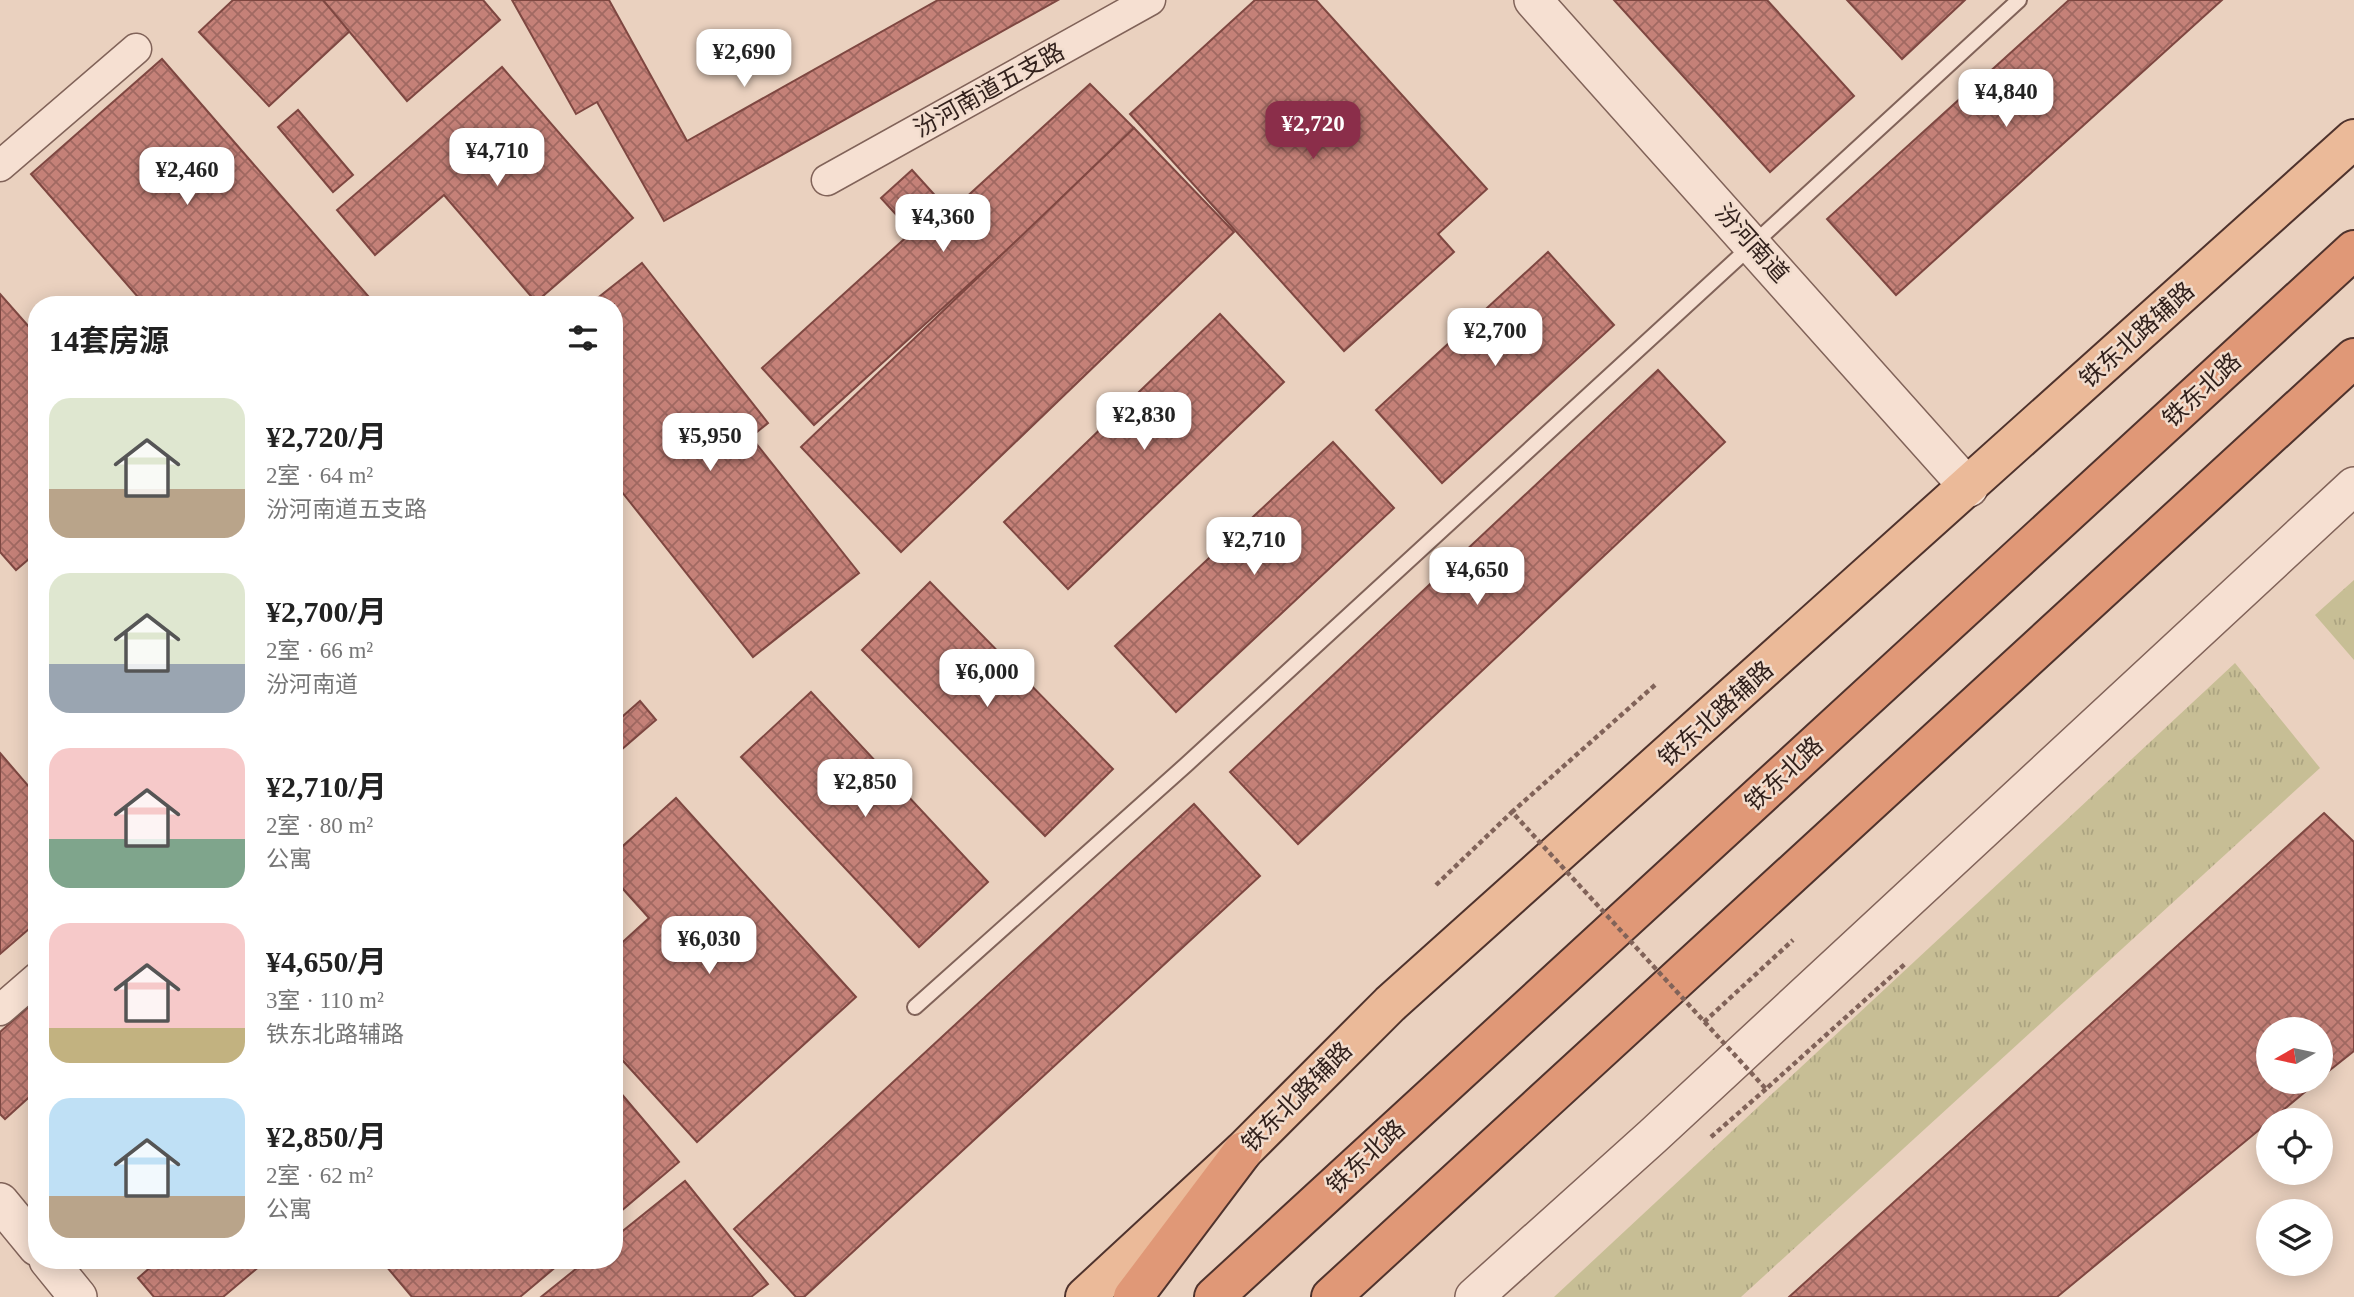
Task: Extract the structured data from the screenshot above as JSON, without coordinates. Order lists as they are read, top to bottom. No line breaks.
{"streets":{"highway":["铁东北路"],"main road":["铁东北路辅路"],"street":["汾河南道五支路","汾河南道"]},"crossings":[["汾河南道","铁东北路辅路"]],"north":"left","page":{"price":["¥2,690","¥4,840","¥2,720","¥4,710","¥2,460","¥4,360","¥2,700","¥2,830","¥5,950","¥2,710","¥4,650","¥6,000","¥2,850","¥6,030"],"heading":"14套房源","list":[{"name":"¥2,720/月","note":"2室 · 64 m² · 汾河南道五支路"},{"name":"¥2,700/月","note":"2室 · 66 m² · 汾河南道"},{"name":"¥2,710/月","note":"2室 · 80 m² · 公寓"},{"name":"¥4,650/月","note":"3室 · 110 m² · 铁东北路辅路"},{"name":"¥2,850/月","note":"2室 · 62 m² · 公寓"}]}}
